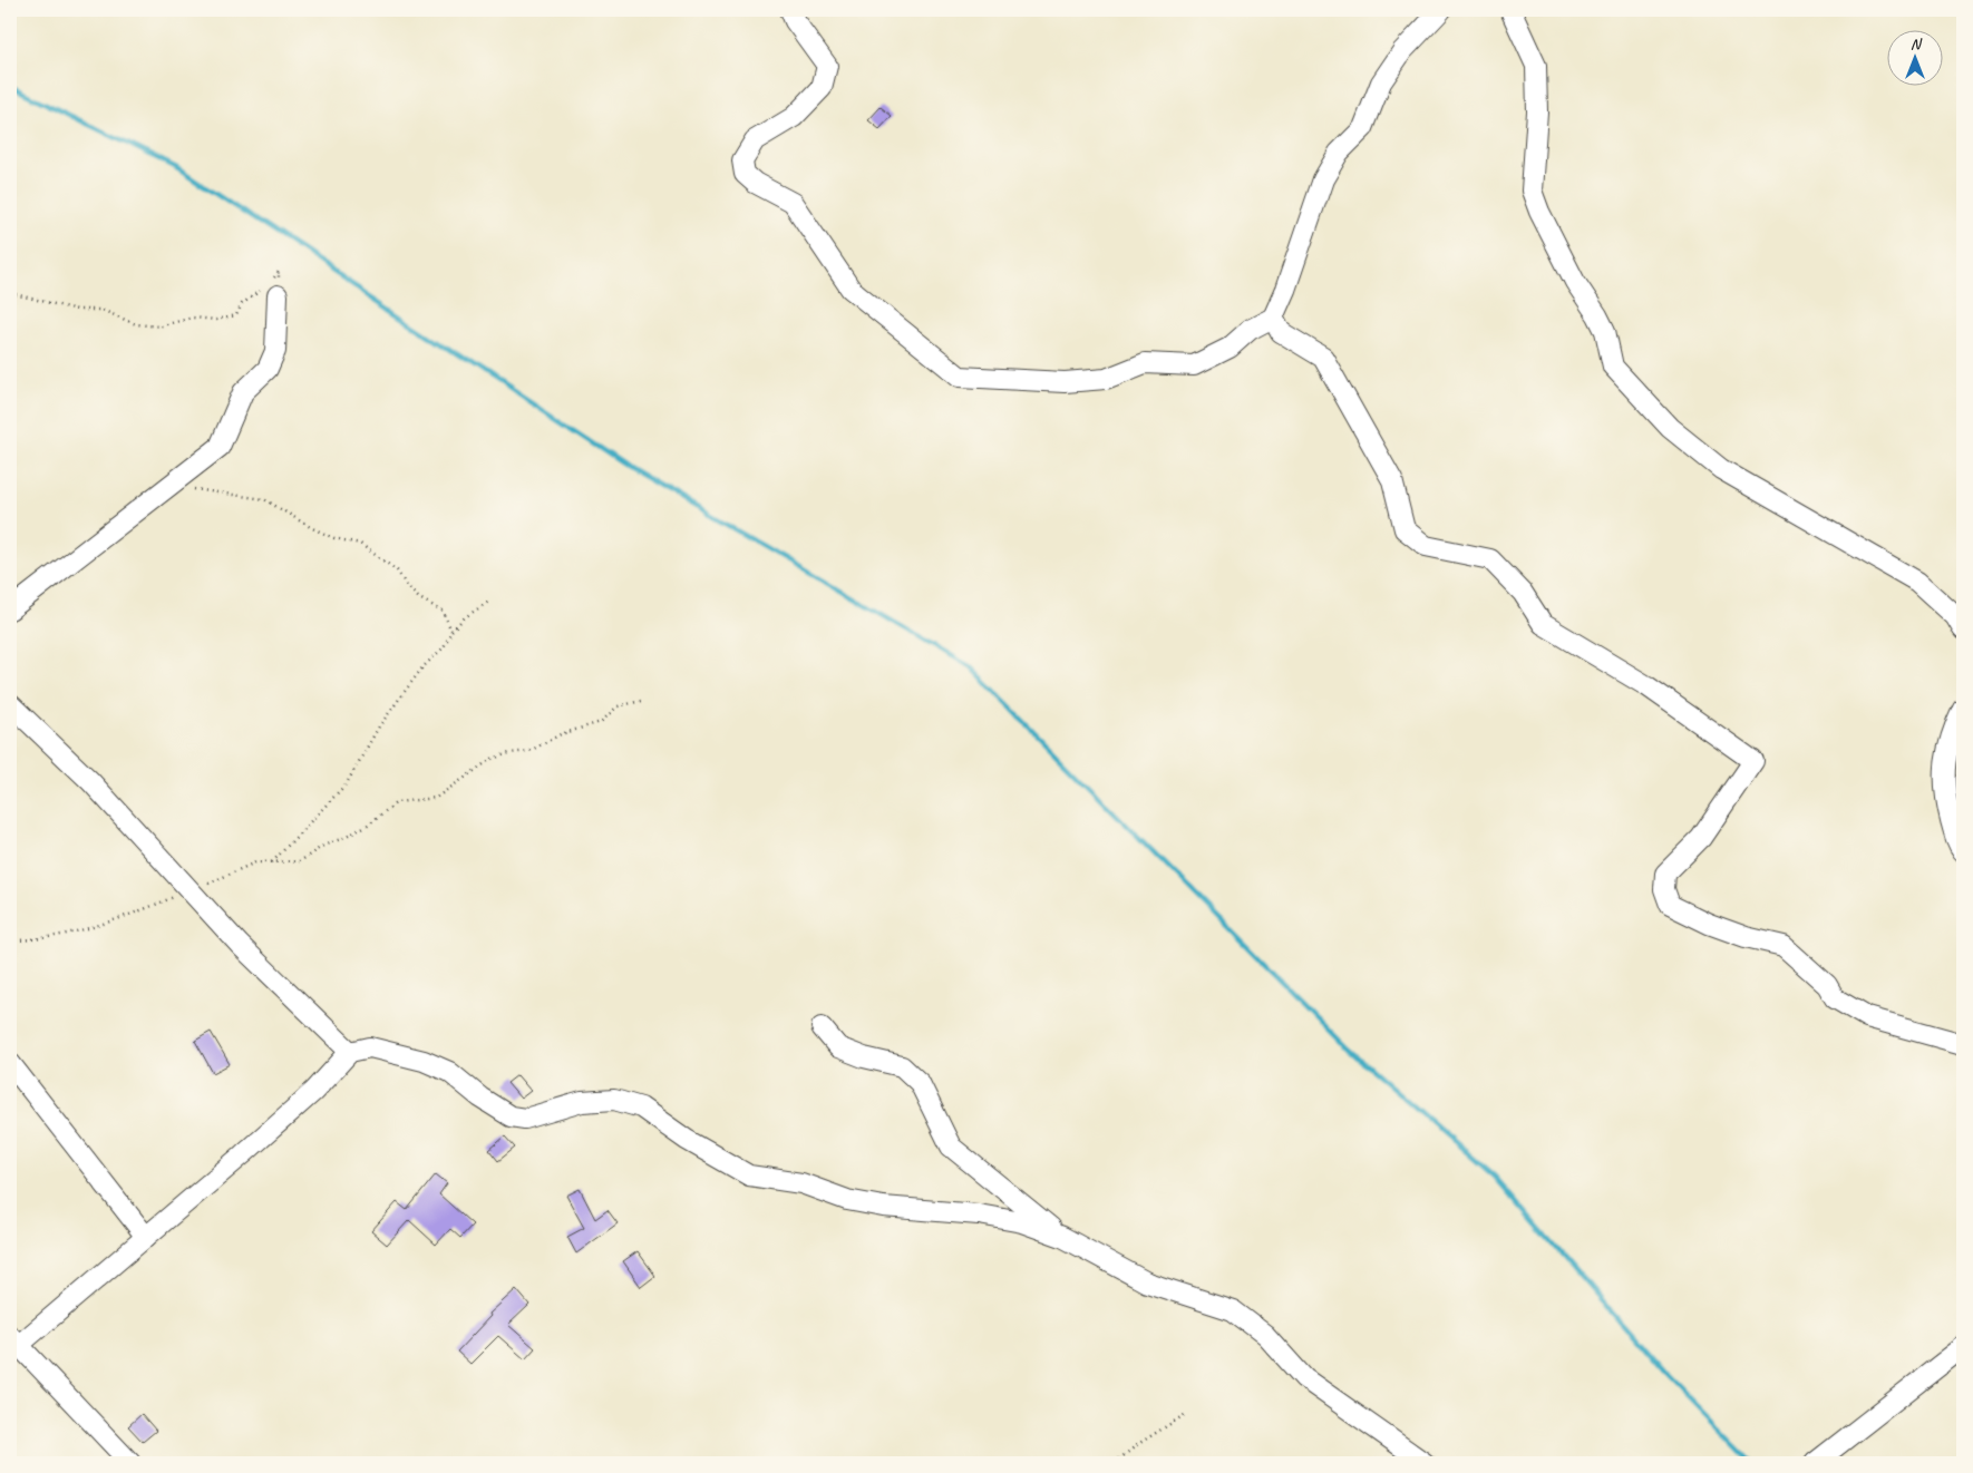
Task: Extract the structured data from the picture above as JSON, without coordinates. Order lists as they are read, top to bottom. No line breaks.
{"north":"top"}
